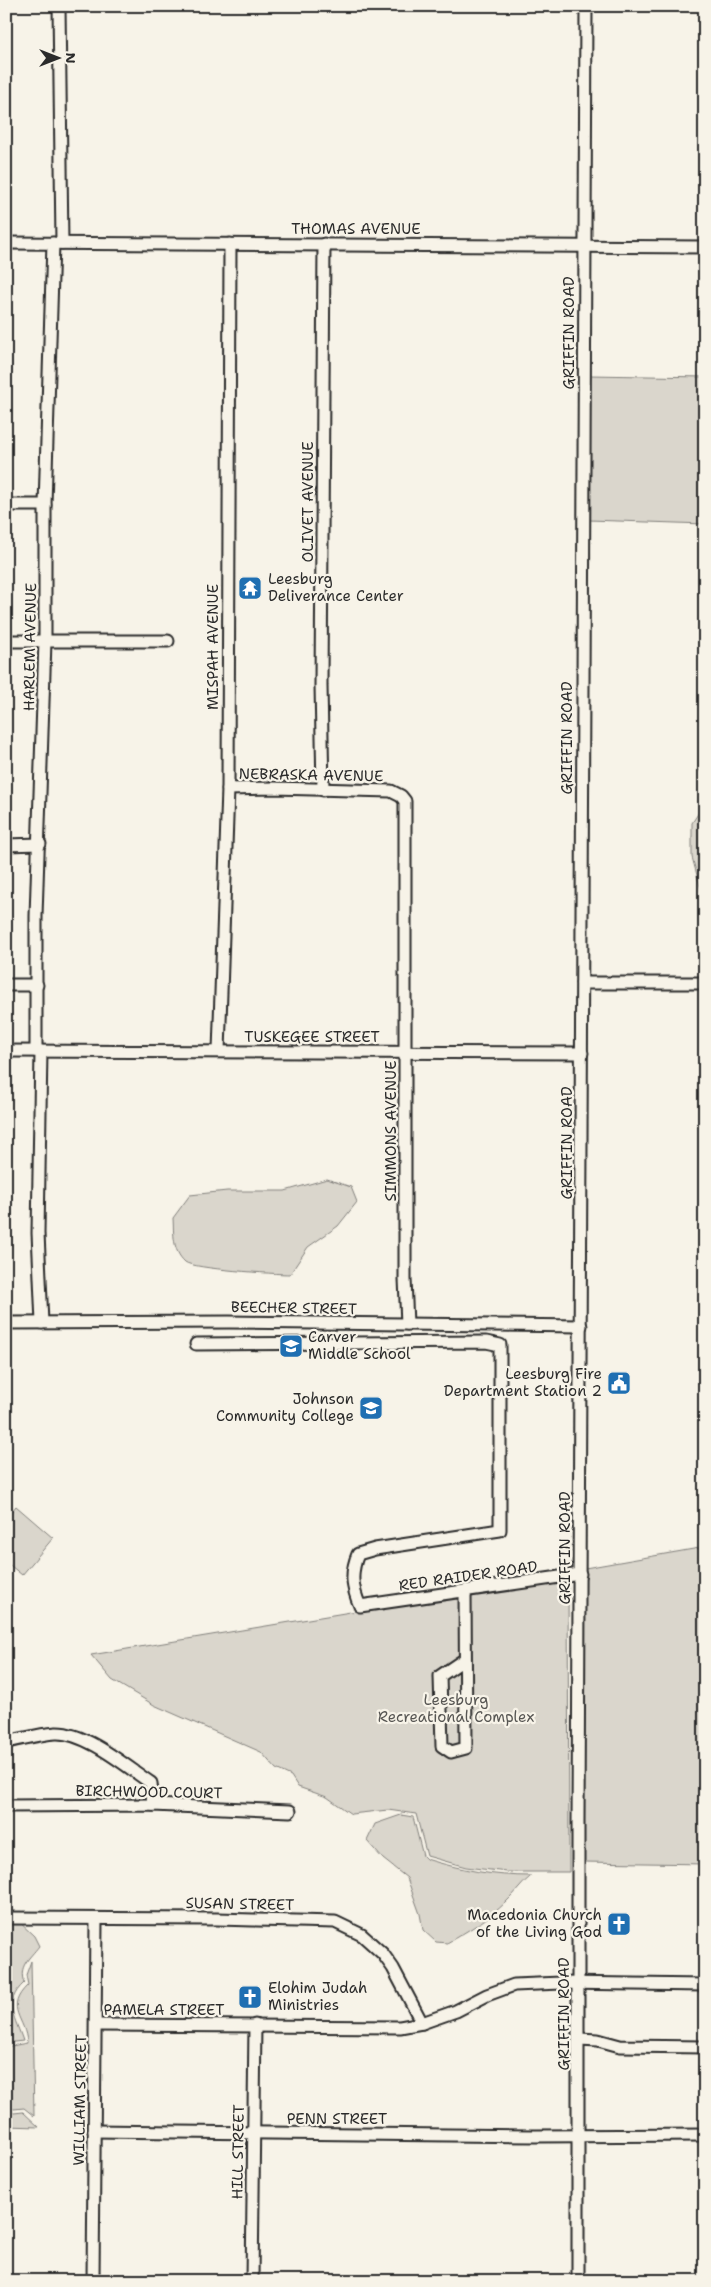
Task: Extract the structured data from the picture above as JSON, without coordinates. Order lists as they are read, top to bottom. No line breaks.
{"streets":{"street":["THOMAS AVENUE","GRIFFIN ROAD","OLIVET AVENUE","HARLEM AVENUE","MISPAH AVENUE","NEBRASKA AVENUE","TUSKEGEE STREET","SIMMONS AVENUE","BEECHER STREET","RED RAIDER ROAD","BIRCHWOOD COURT","SUSAN STREET","PAMELA STREET","WILLIAM STREET","PENN STREET","HILL STREET"]},"crossings":[["THOMAS AVENUE","GRIFFIN ROAD"],["THOMAS AVENUE","OLIVET AVENUE"],["THOMAS AVENUE","HARLEM AVENUE"],["THOMAS AVENUE","MISPAH AVENUE"],["GRIFFIN ROAD","TUSKEGEE STREET"],["GRIFFIN ROAD","BEECHER STREET"],["GRIFFIN ROAD","RED RAIDER ROAD"],["GRIFFIN ROAD","PAMELA STREET"],["GRIFFIN ROAD","PENN STREET"],["OLIVET AVENUE","NEBRASKA AVENUE"],["HARLEM AVENUE","TUSKEGEE STREET"],["HARLEM AVENUE","BEECHER STREET"],["MISPAH AVENUE","NEBRASKA AVENUE"],["MISPAH AVENUE","TUSKEGEE STREET"],["NEBRASKA AVENUE","SIMMONS AVENUE"],["TUSKEGEE STREET","SIMMONS AVENUE"],["SIMMONS AVENUE","BEECHER STREET"],["SUSAN STREET","PAMELA STREET"],["SUSAN STREET","WILLIAM STREET"],["PAMELA STREET","WILLIAM STREET"],["PAMELA STREET","HILL STREET"],["WILLIAM STREET","PENN STREET"],["PENN STREET","HILL STREET"]],"parks":["Leesburg Recreational Complex"],"places":{"temple":["Leesburg Deliverance Center"],"school or university":["Carver Middle School","Johnson Community College"],"public building":["Leesburg Fire Department Station 2"],"church":["Macedonia Church of the Living God","Elohim Judah Ministries"]},"north":"right"}
